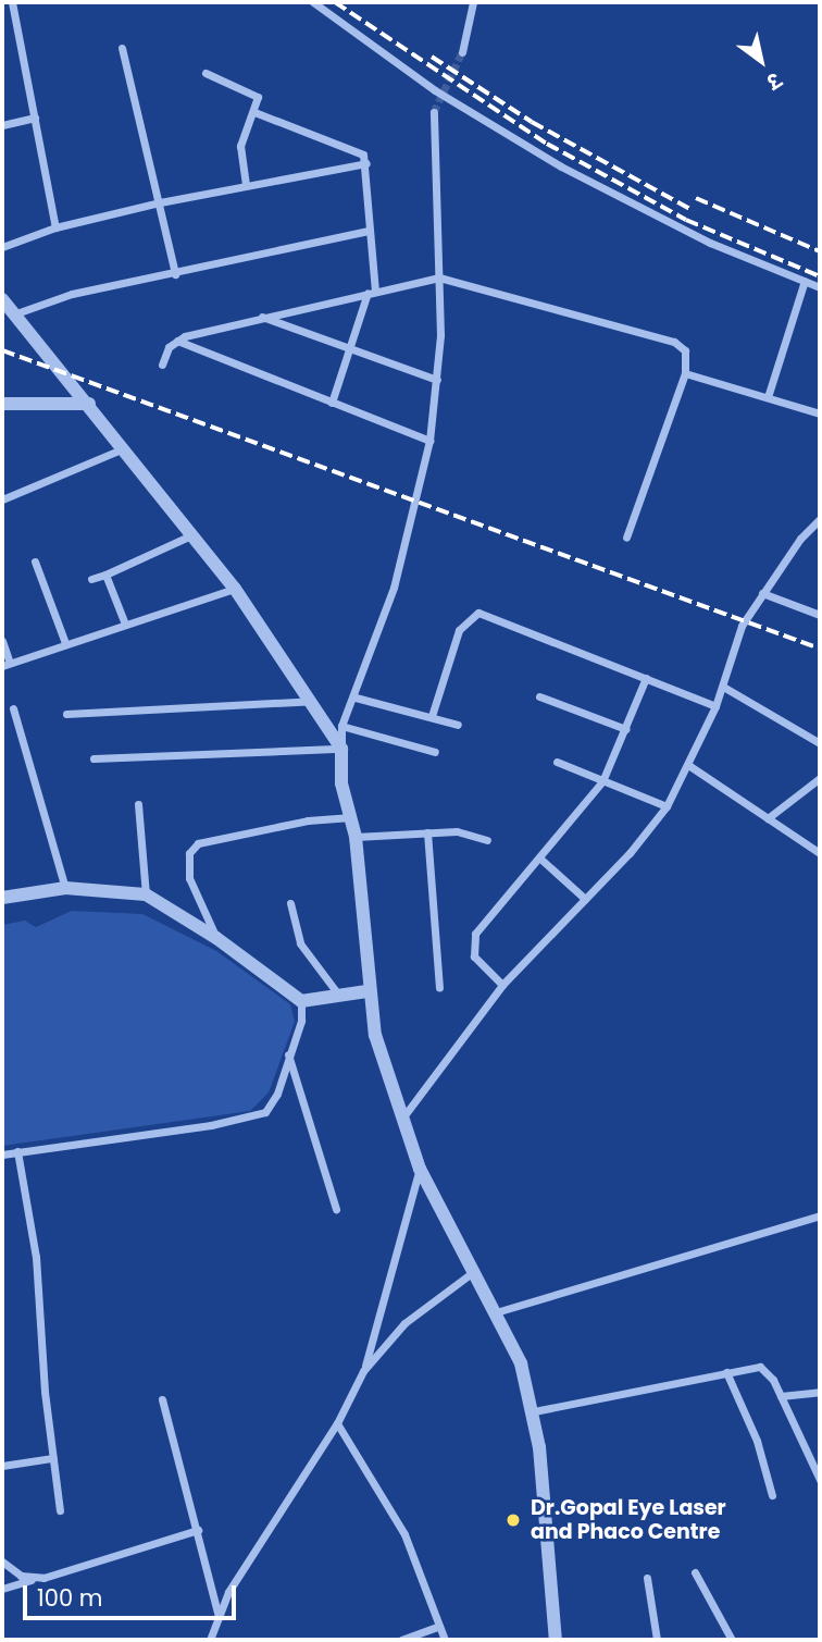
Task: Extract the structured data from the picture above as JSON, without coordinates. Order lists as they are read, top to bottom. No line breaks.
{"places":["Dr.Gopal Eye Laser and Phaco Centre"],"scale_bar":"100 m","north":"bottom right"}
